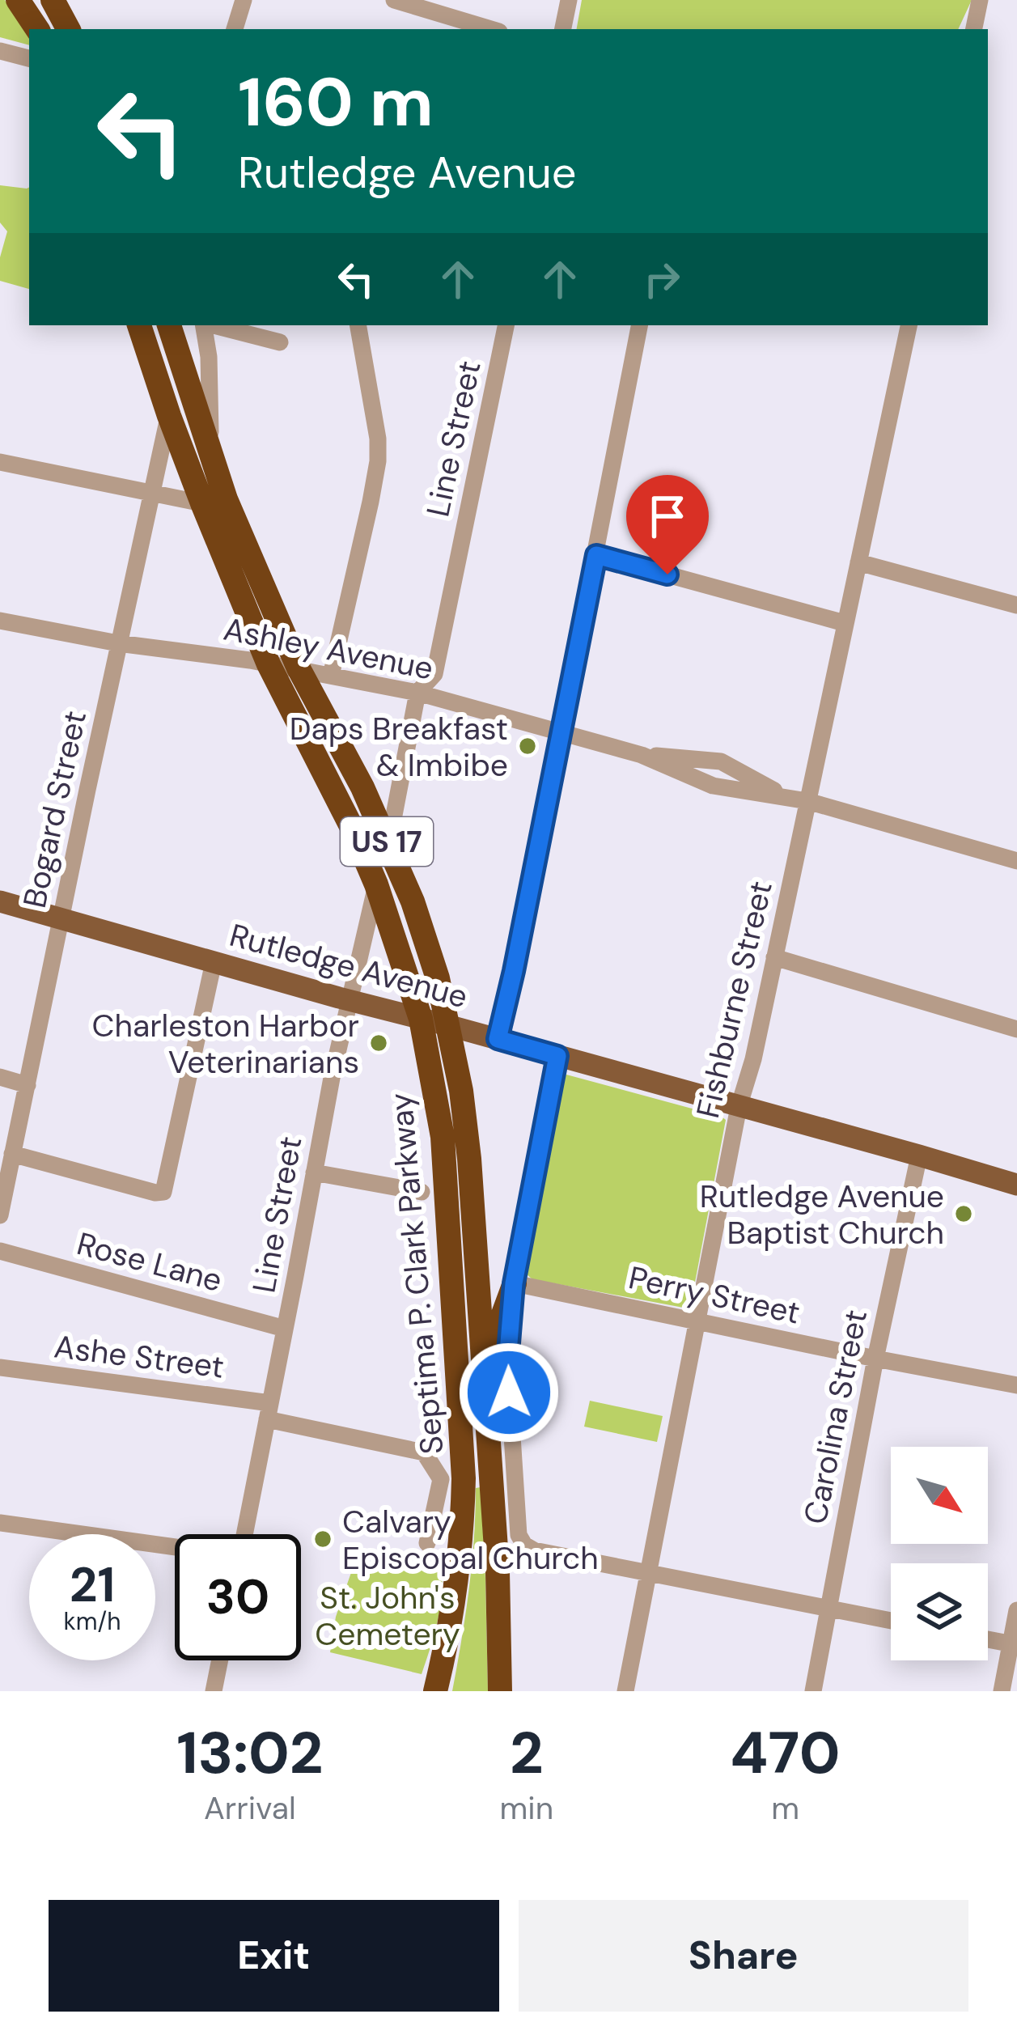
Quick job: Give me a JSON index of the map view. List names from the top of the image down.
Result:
{
  "streets": {
    "highway": ["US 17", "Septima P. Clark Parkway"],
    "main road": ["Rutledge Avenue"],
    "street": [
      "Line Street",
      "Ashley Avenue",
      "Bogard Street",
      "Fishburne Street",
      "Rose Lane",
      "Perry Street",
      "Ashe Street",
      "Carolina Street"
    ]
  },
  "crossings": [
    ["Line Street", "Ashley Avenue"],
    ["Line Street", "Rutledge Avenue"],
    ["Line Street", "Rose Lane"],
    ["Line Street", "Septima P. Clark Parkway"],
    ["Line Street", "Ashe Street"],
    ["Ashley Avenue", "Bogard Street"],
    ["Ashley Avenue", "Fishburne Street"],
    ["Ashley Avenue", "Septima P. Clark Parkway"],
    ["Bogard Street", "Rutledge Avenue"],
    ["Bogard Street", "Septima P. Clark Parkway"],
    ["Rutledge Avenue", "Fishburne Street"],
    ["Rutledge Avenue", "Septima P. Clark Parkway"],
    ["Rutledge Avenue", "Carolina Street"],
    ["Fishburne Street", "Perry Street"],
    ["Perry Street", "Carolina Street"]
  ],
  "parks": ["St. John's Cemetery"],
  "places": [
    "Daps Breakfast & Imbibe",
    "Charleston Harbor Veterinarians",
    "Rutledge Avenue Baptist Church",
    "Calvary Episcopal Church"
  ],
  "north": "bottom right",
  "page": {
    "turn": ["160 m", "Rutledge Avenue"],
    "speed": "21 km/h",
    "limit": "30",
    "eta": [
      "13:02",
      "Arrival",
      "2",
      "min",
      "470",
      "m"
    ],
    "buttons": ["Exit", "Share"]
  }
}
